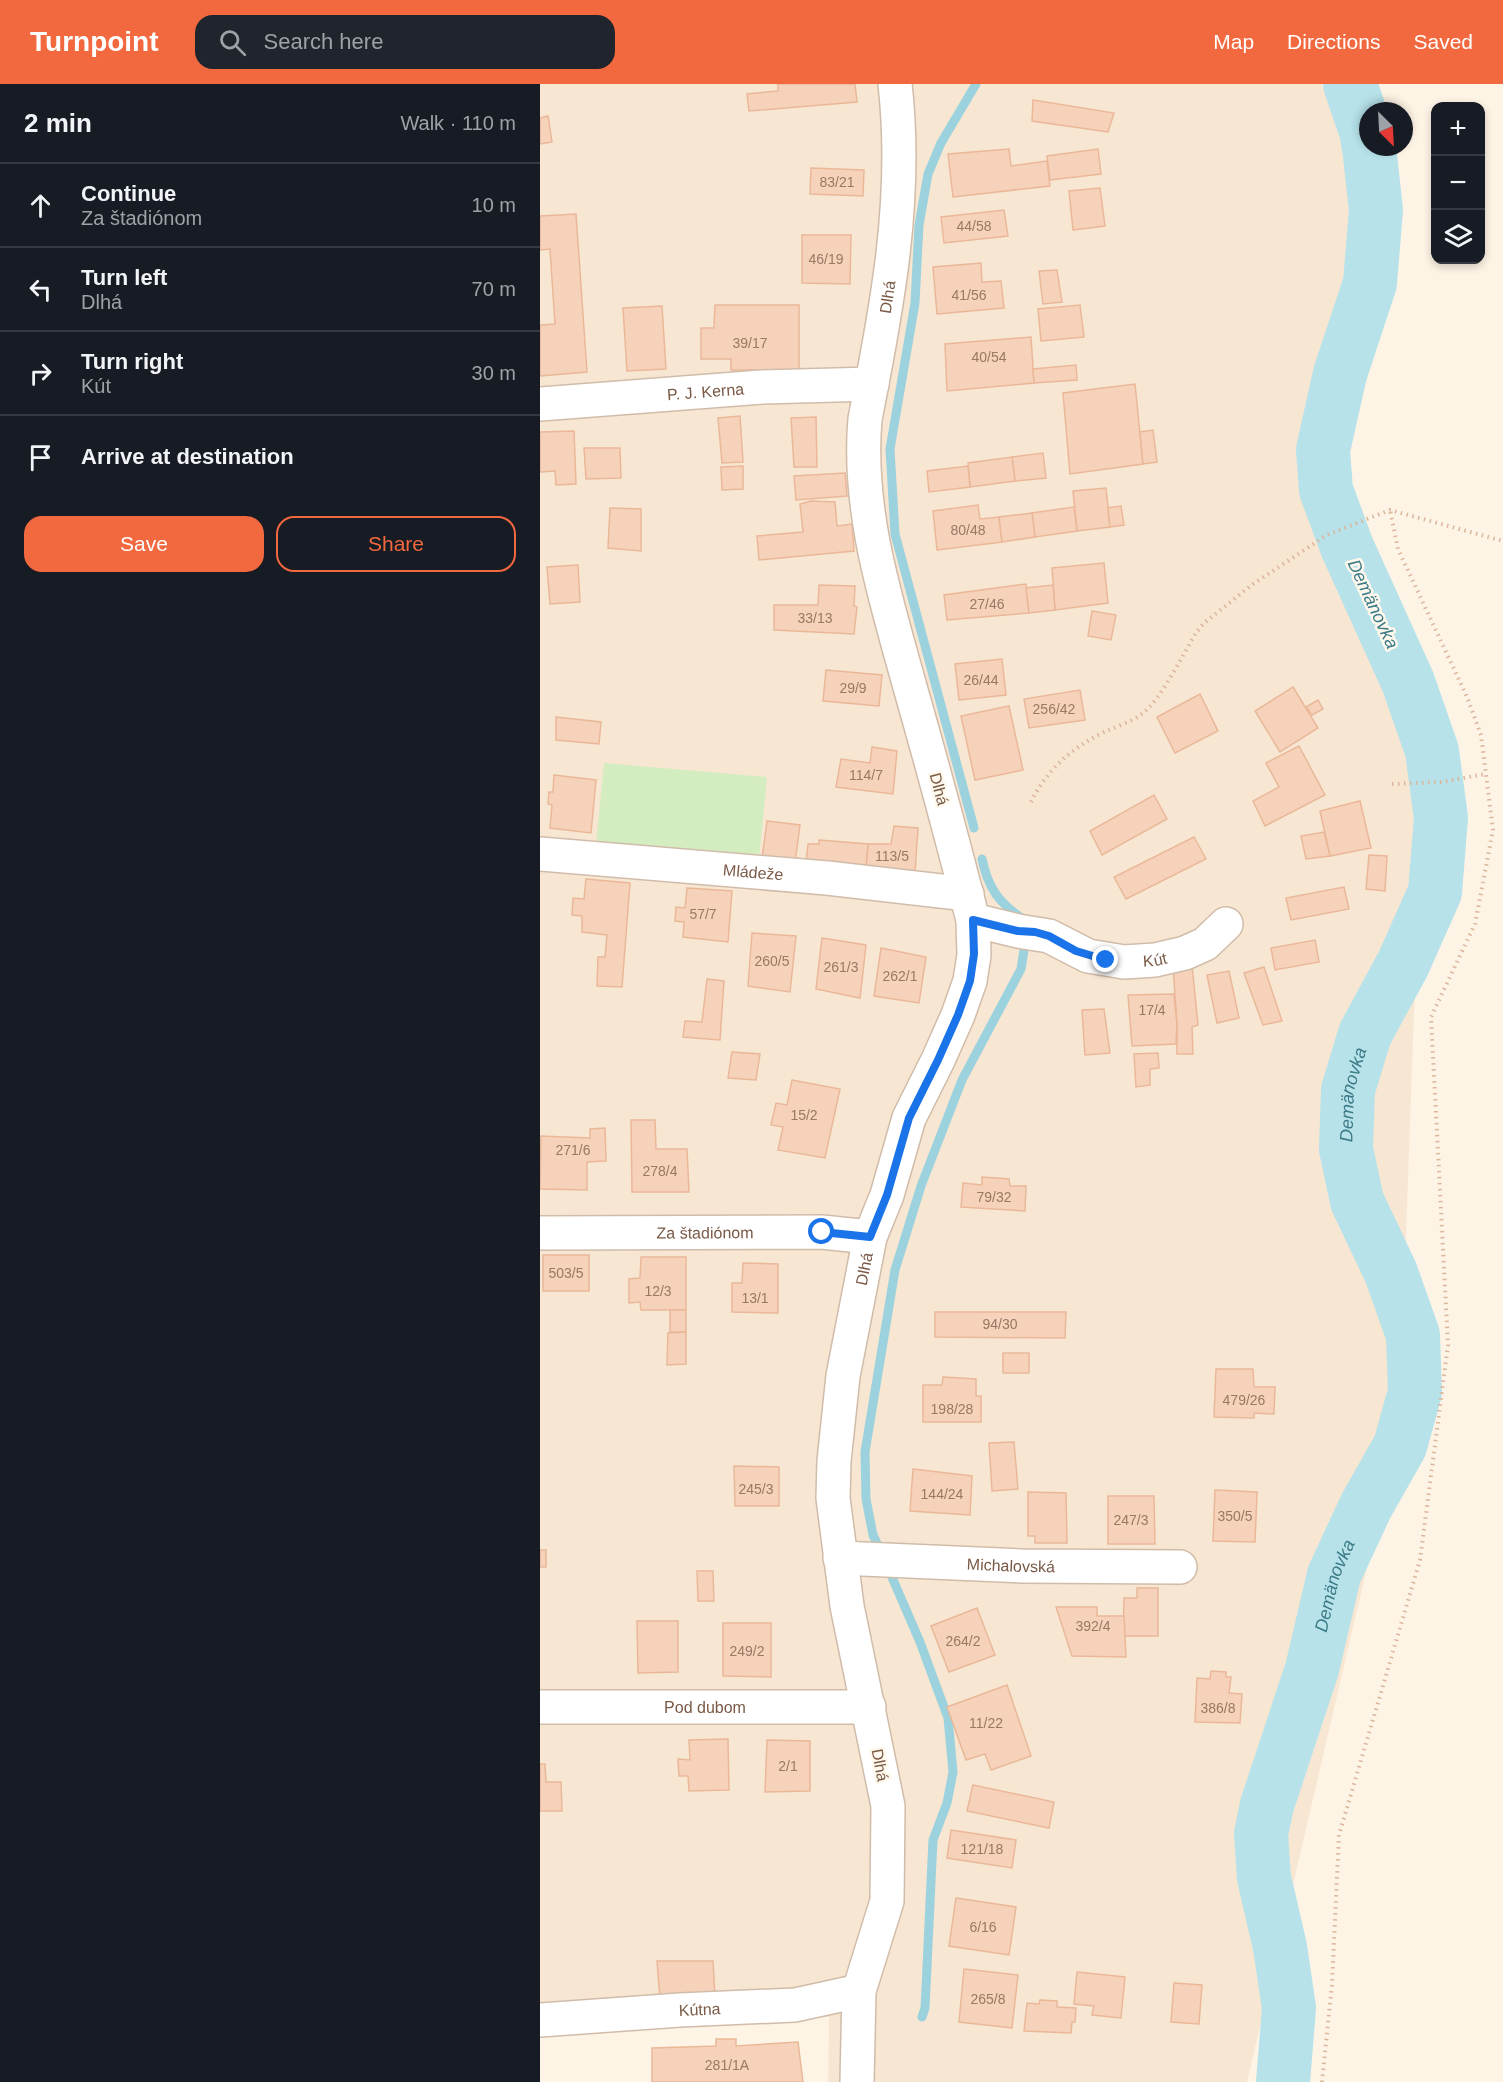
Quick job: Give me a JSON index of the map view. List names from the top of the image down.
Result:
{
  "streets": {
    "street": [
      "Dlhá",
      "P. J. Kerna",
      "Mládeže",
      "Kút",
      "Za štadiónom",
      "Michalovská",
      "Pod dubom",
      "Kútna"
    ]
  },
  "crossings": [
    ["Dlhá", "P. J. Kerna"],
    ["Dlhá", "Mládeže"],
    ["Dlhá", "Kút"],
    ["Dlhá", "Za štadiónom"],
    ["Dlhá", "Michalovská"],
    ["Dlhá", "Pod dubom"],
    ["Dlhá", "Kútna"],
    ["Mládeže", "Kút"]
  ],
  "water": ["Demänovka"],
  "house_numbers": [
    "83/21",
    "44/58",
    "46/19",
    "41/56",
    "39/17",
    "40/54",
    "80/48",
    "27/46",
    "33/13",
    "26/44",
    "29/9",
    "256/42",
    "114/7",
    "113/5",
    "57/7",
    "260/5",
    "261/3",
    "262/1",
    "17/4",
    "15/2",
    "271/6",
    "278/4",
    "79/32",
    "503/5",
    "12/3",
    "13/1",
    "94/30",
    "479/26",
    "198/28",
    "245/3",
    "144/24",
    "350/5",
    "247/3",
    "392/4",
    "264/2",
    "249/2",
    "386/8",
    "11/22",
    "2/1",
    "121/18",
    "6/16",
    "265/8",
    "281/1A"
  ],
  "north": "bottom right",
  "page": {
    "header": "Turnpoint",
    "search": "Search here",
    "nav": ["Map", "Directions", "Saved"],
    "heading": ["2 min", "Walk · 110 m"],
    "map_buttons": ["+", "−"],
    "list": [
      ["Continue", "Za štadiónom", "10 m"],
      ["Turn left", "Dlhá", "70 m"],
      ["Turn right", "Kút", "30 m"],
      "Arrive at destination"
    ],
    "buttons": ["Save", "Share"]
  }
}
